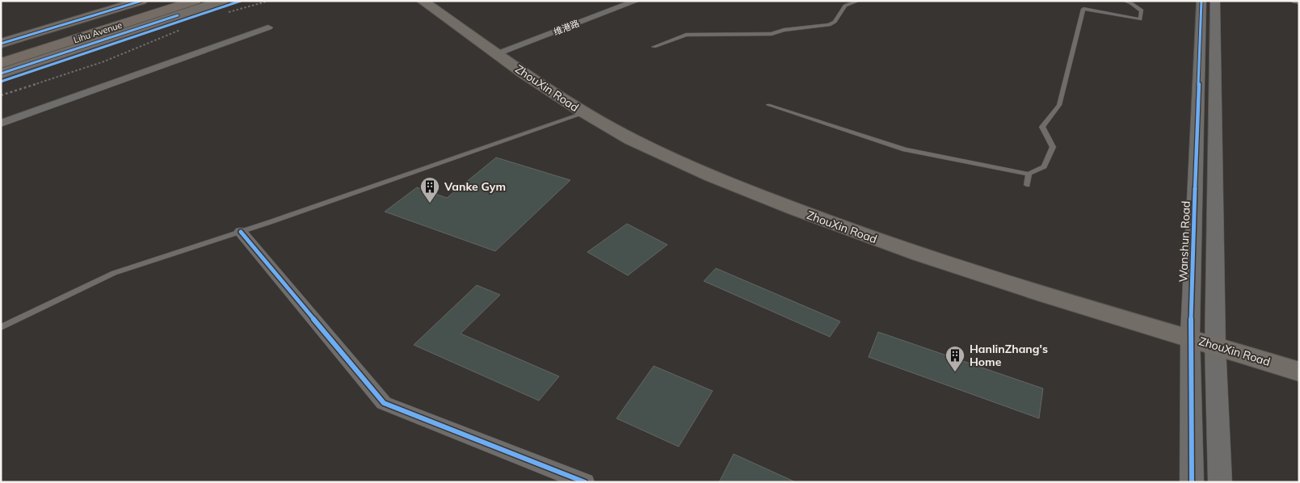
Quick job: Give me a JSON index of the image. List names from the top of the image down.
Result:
{
  "streets": {
    "highway": ["Lihu Avenue"],
    "main road": ["ZhouXin Road"],
    "street": ["维港路", "Wanshun Road"]
  },
  "crossings": [
    ["维港路", "ZhouXin Road"],
    ["ZhouXin Road", "Wanshun Road"]
  ],
  "places": {
    "building": ["Vanke Gym", "HanlinZhang's Home"]
  }
}
